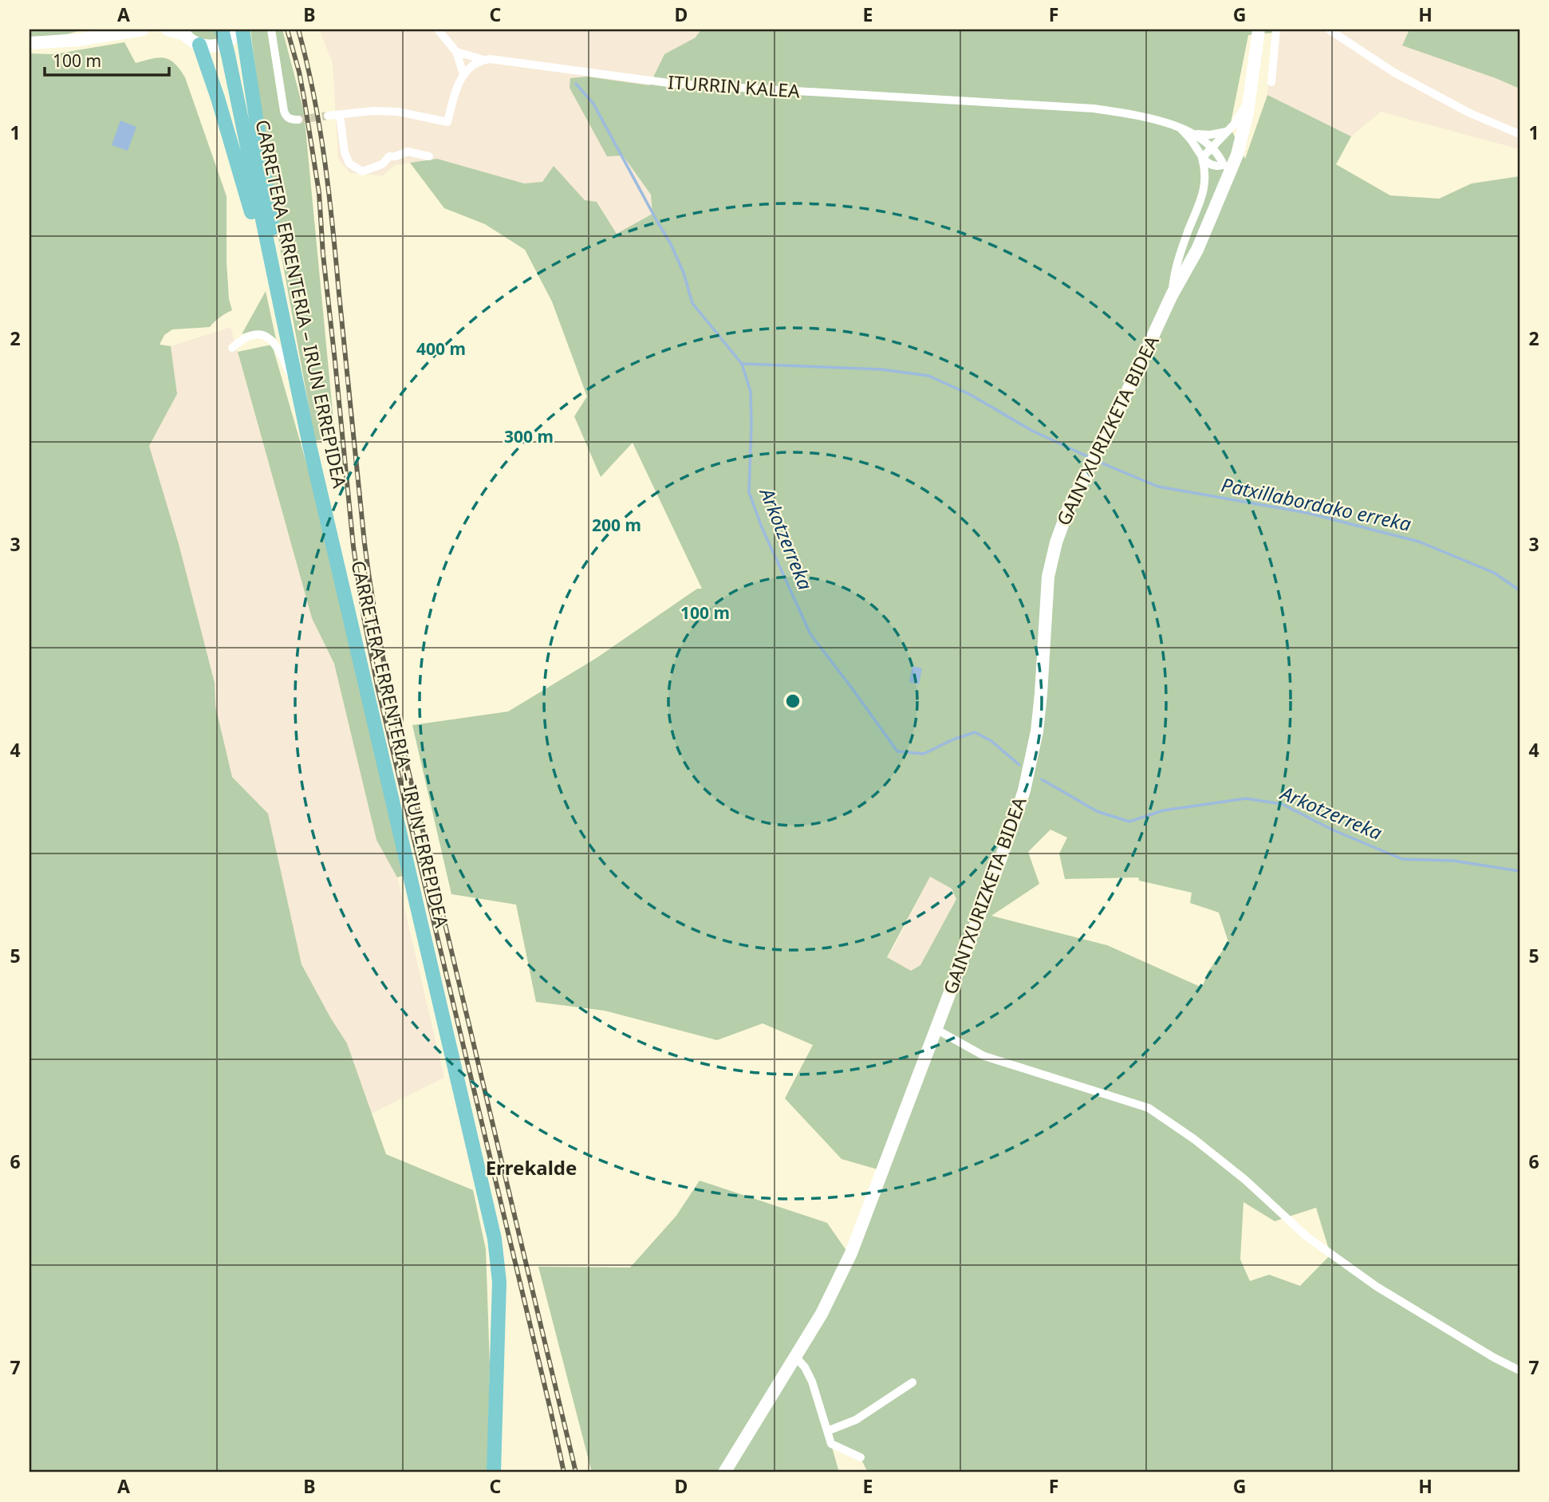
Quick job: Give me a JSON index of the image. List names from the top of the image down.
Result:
{
  "streets": {
    "main road": ["CARRETERA ERRENTERIA – IRUN ERREPIDEA", "GAINTXURIZKETA BIDEA"],
    "street": ["ITURRIN KALEA"]
  },
  "crossings": [
    ["ITURRIN KALEA", "GAINTXURIZKETA BIDEA"]
  ],
  "districts": ["Errekalde"],
  "water": ["Patxillabordako erreka", "Arkotzerreka"],
  "scale_bar": "100 m",
  "grid": {
    "columns": [
      "A",
      "B",
      "C",
      "D",
      "E",
      "F",
      "G",
      "H"
    ],
    "rows": [
      "1",
      "2",
      "3",
      "4",
      "5",
      "6",
      "7"
    ]
  },
  "rings": [
    "400 m",
    "300 m",
    "200 m",
    "100 m"
  ]
}
